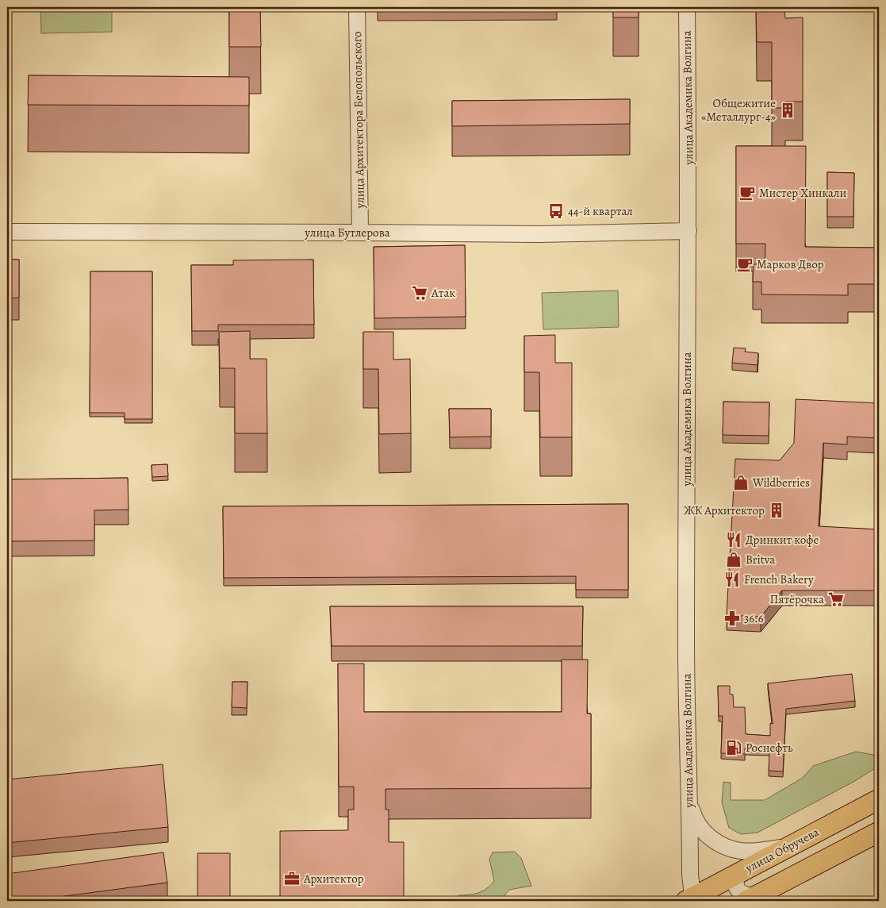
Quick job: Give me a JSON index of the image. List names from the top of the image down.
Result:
{
  "streets": {
    "main road": ["улица Обручева"],
    "street": ["улица Академика Волгина", "улица Архитектора Белопольского", "улица Бутлерова"]
  },
  "crossings": [
    ["улица Академика Волгина", "улица Бутлерова"],
    ["улица Академика Волгина", "улица Обручева"],
    ["улица Архитектора Белопольского", "улица Бутлерова"]
  ],
  "places": {
    "building": ["Общежитие «Металлург-4»", "ЖК Архитектор"],
    "cafe": ["Мистер Хинкали", "Марков Двор"],
    "bus stop": ["44-й квартал"],
    "supermarket": ["Атак", "Пятёрочка"],
    "shop": ["Wildberries", "Britva"],
    "restaurant": ["Дринкит кофе", "French Bakery"],
    "pharmacy": ["36.6"],
    "fuel station": ["Роснефть"],
    "office": ["Архитектор"]
  }
}
